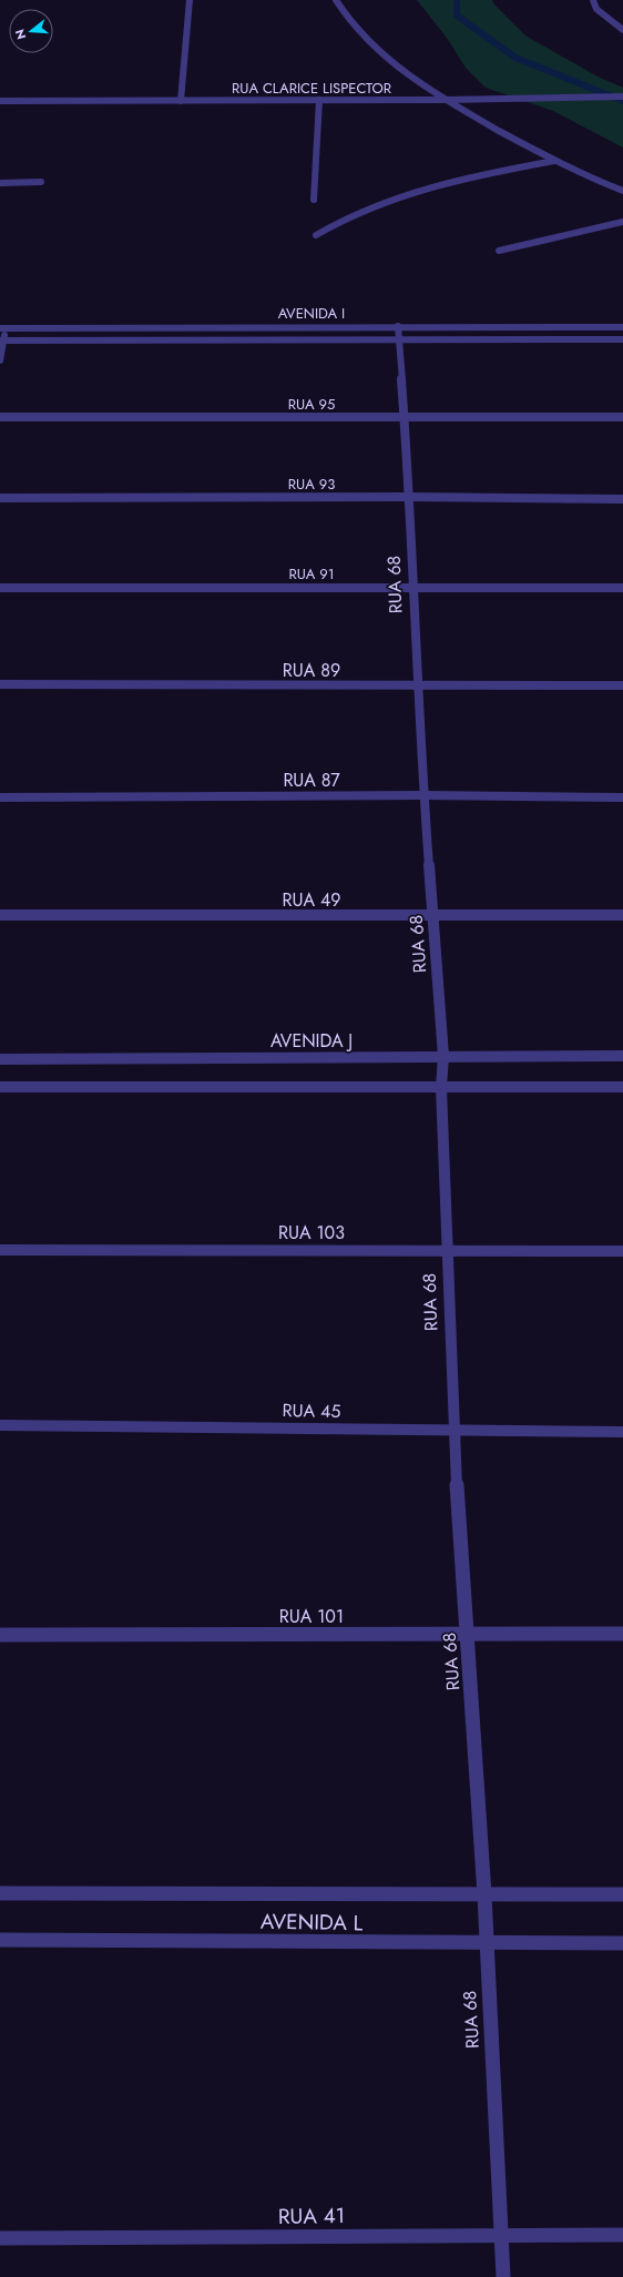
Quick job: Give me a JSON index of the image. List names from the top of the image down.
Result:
{
  "streets": {
    "street": [
      "RUA CLARICE LISPECTOR",
      "AVENIDA I",
      "RUA 95",
      "RUA 93",
      "RUA 91",
      "RUA 68",
      "RUA 89",
      "RUA 87",
      "RUA 49",
      "AVENIDA J",
      "RUA 103",
      "RUA 45",
      "RUA 101",
      "AVENIDA L",
      "RUA 41"
    ]
  },
  "crossings": [
    ["AVENIDA I", "RUA 68"],
    ["RUA 95", "RUA 68"],
    ["RUA 93", "RUA 68"],
    ["RUA 91", "RUA 68"],
    ["RUA 68", "RUA 89"],
    ["RUA 68", "RUA 87"],
    ["RUA 68", "RUA 49"],
    ["RUA 68", "AVENIDA J"],
    ["RUA 68", "RUA 103"],
    ["RUA 68", "RUA 45"],
    ["RUA 68", "RUA 101"],
    ["RUA 68", "AVENIDA L"],
    ["RUA 68", "RUA 41"]
  ],
  "north": "left"
}
